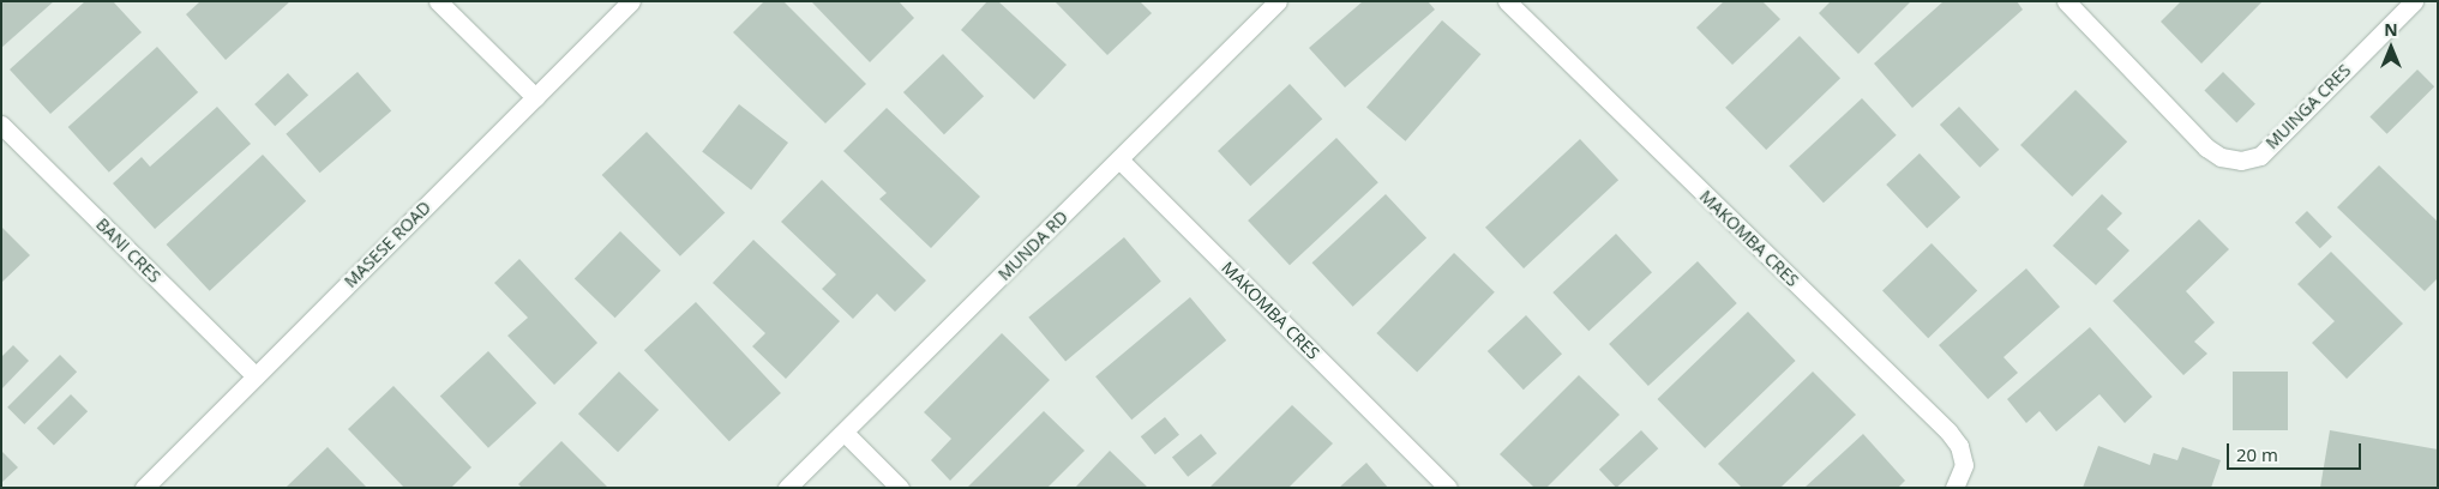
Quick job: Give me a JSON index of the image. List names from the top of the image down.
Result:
{
  "streets": {
    "street": [
      "MUINGA CRES",
      "MAKOMBA CRES",
      "MASESE ROAD",
      "MUNDA RD",
      "BANI CRES"
    ]
  },
  "crossings": [
    ["MAKOMBA CRES", "MUNDA RD"],
    ["MASESE ROAD", "BANI CRES"]
  ],
  "scale_bar": "20 m",
  "north": "top"
}
